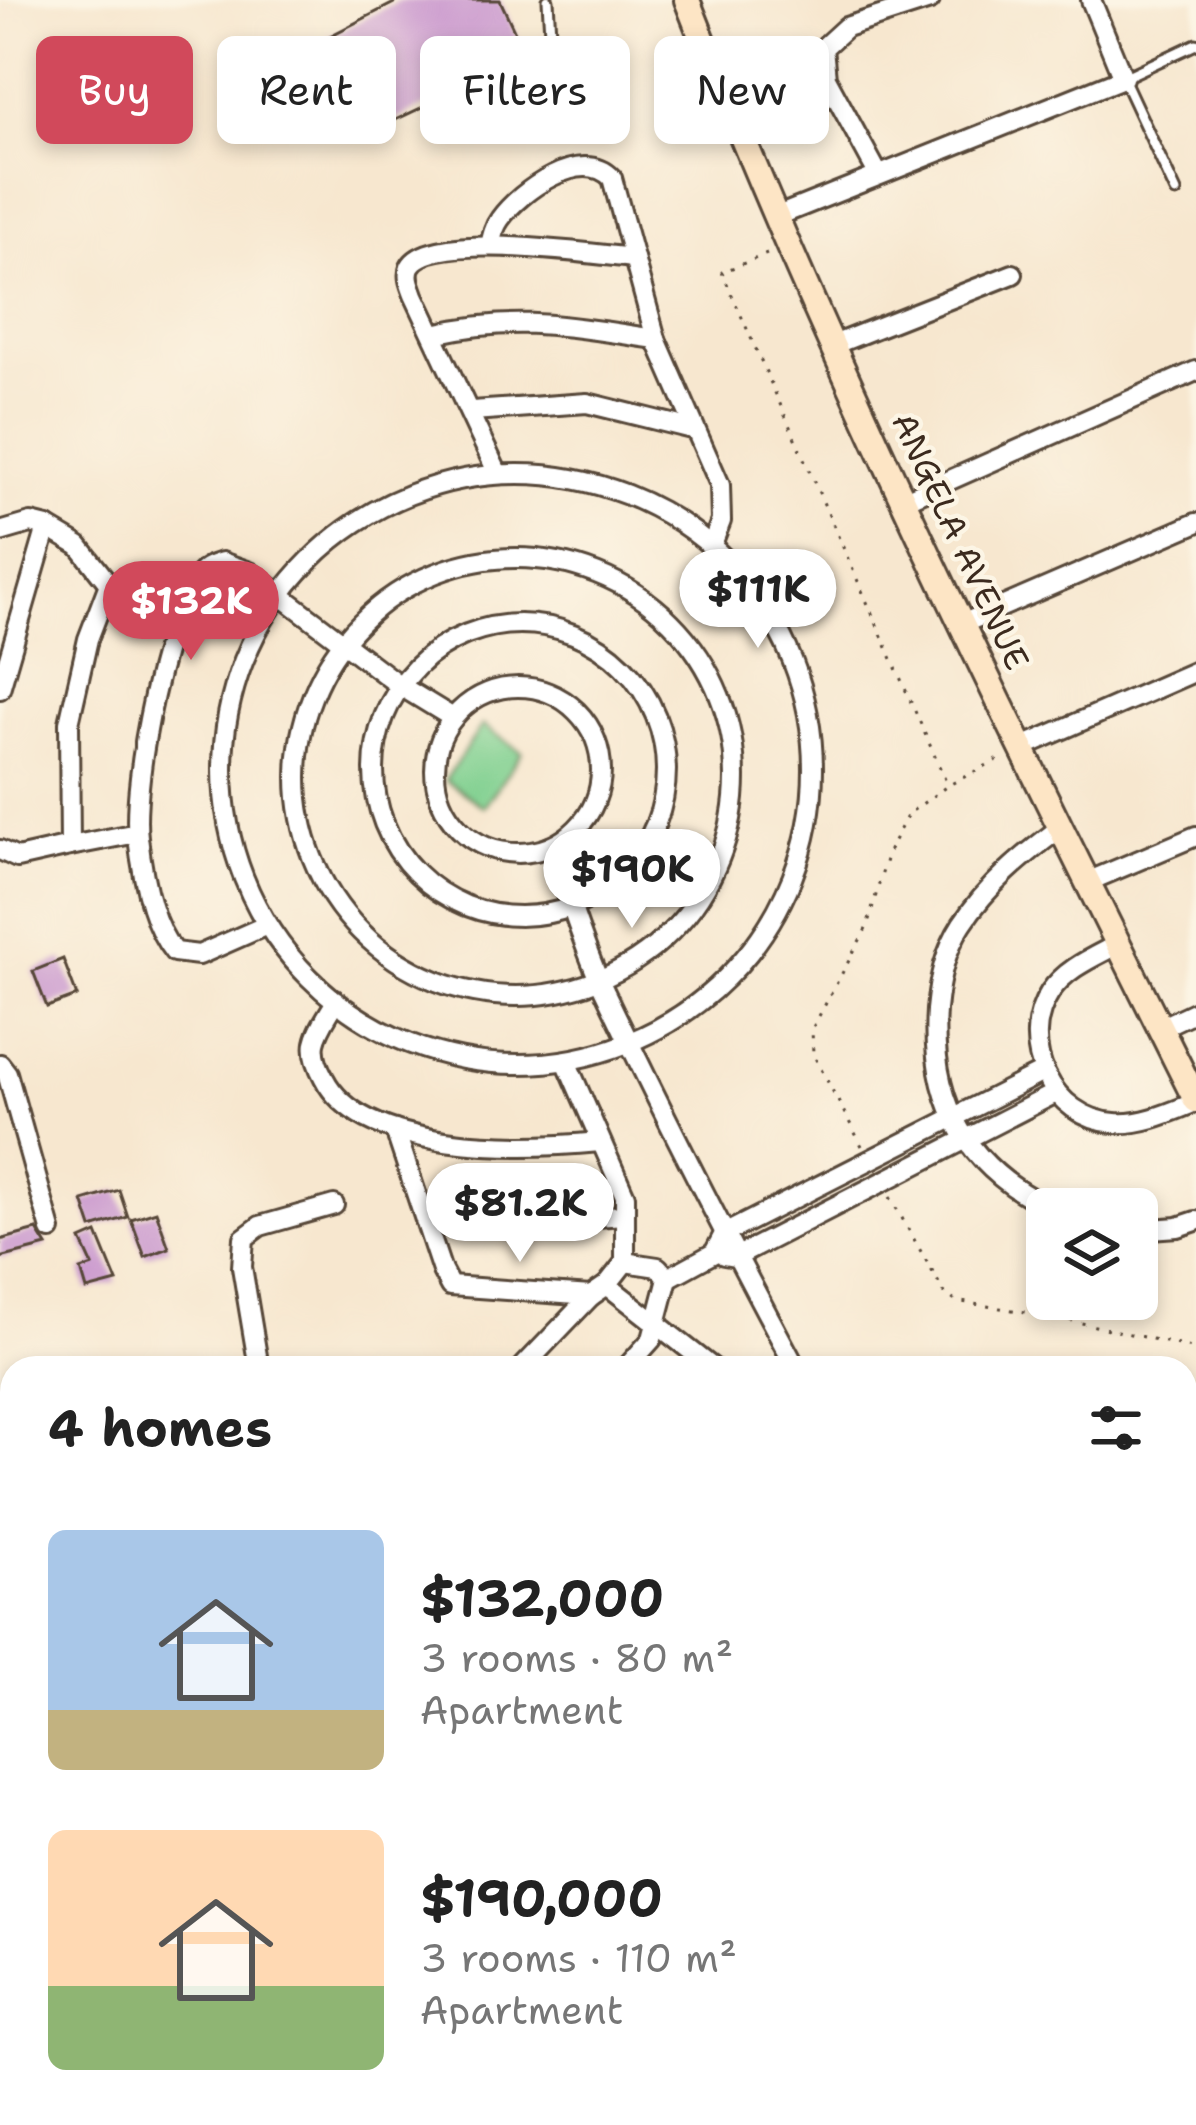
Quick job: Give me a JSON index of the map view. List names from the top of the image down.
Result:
{
  "streets": {
    "main road": ["ANGELA AVENUE"]
  },
  "page": {
    "chip": [
      "Buy",
      "Rent",
      "Filters",
      "New"
    ],
    "price": [
      "$111K",
      "$132K",
      "$190K",
      "$81.2K"
    ],
    "heading": "4 homes",
    "list": [
      {
        "name": "$132,000",
        "note": "3 rooms · 80 m² · Apartment"
      },
      {
        "name": "$190,000",
        "note": "3 rooms · 110 m² · Apartment"
      }
    ]
  }
}
